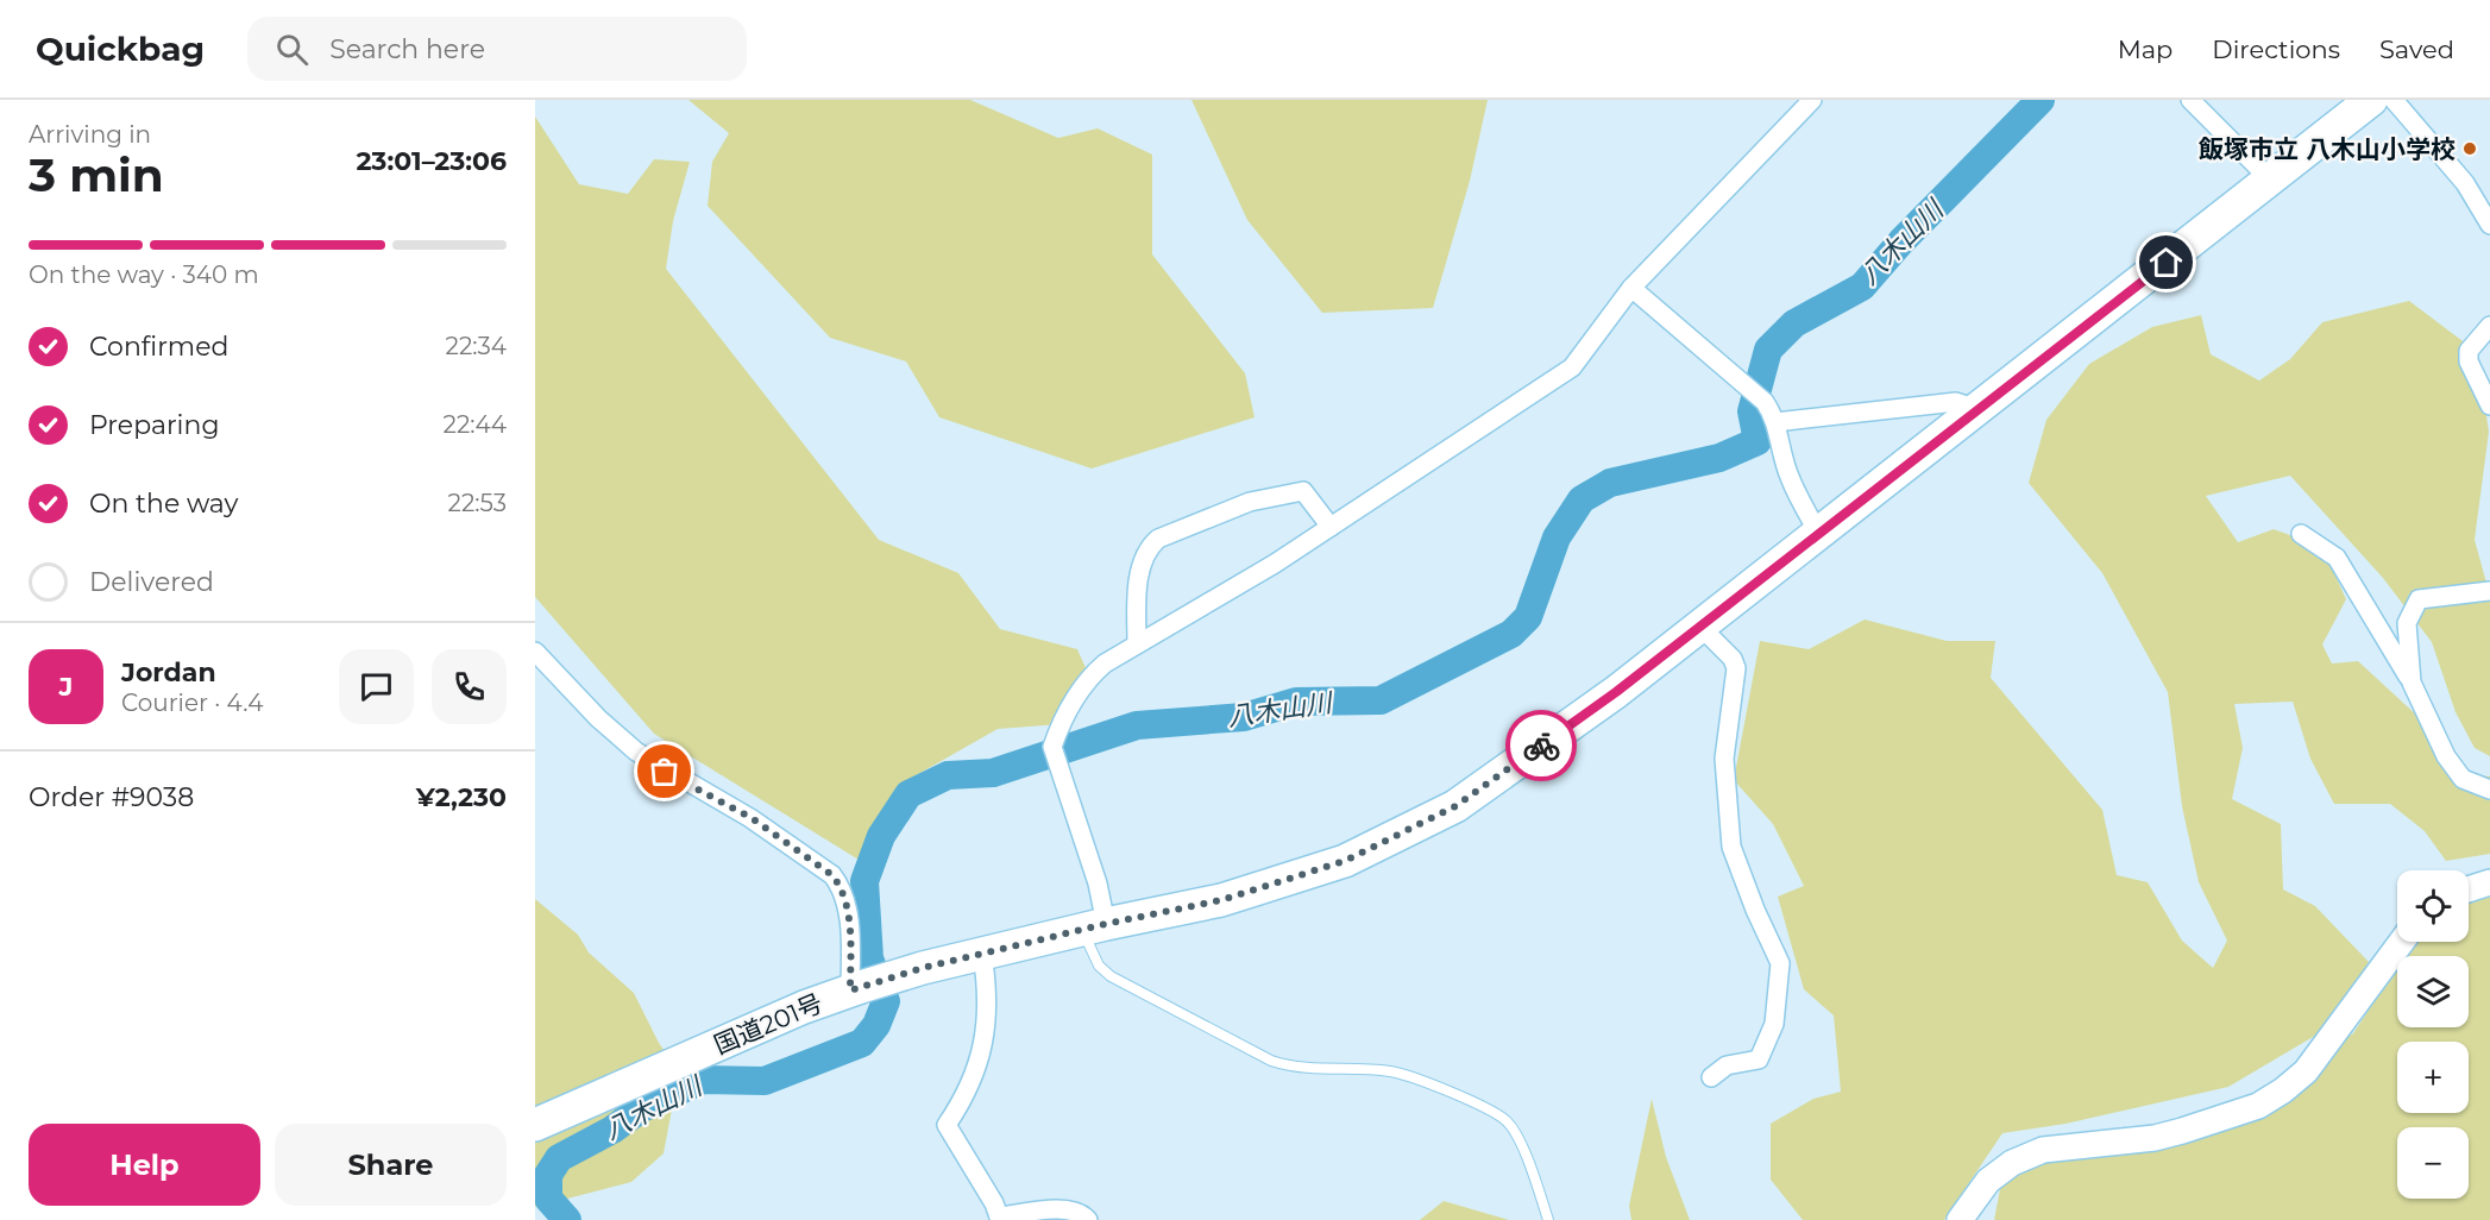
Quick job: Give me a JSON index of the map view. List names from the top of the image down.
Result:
{
  "streets": {
    "highway": ["国道201号"]
  },
  "water": ["八木山川"],
  "places": ["飯塚市立 八木山小学校"],
  "page": {
    "header": "Quickbag",
    "search": "Search here",
    "nav": ["Map", "Directions", "Saved"],
    "heading": ["3 min", "Arriving in", "23:01–23:06"],
    "panel": [
      "Jordan",
      "Courier · 4.4",
      "Order #9038",
      "¥2,230"
    ],
    "bar": "On the way · 340 m",
    "list": [
      ["Confirmed", "22:34"],
      ["Preparing", "22:44"],
      ["On the way", "22:53"],
      "Delivered"
    ],
    "round": "J",
    "map_buttons": ["+", "−"],
    "buttons": ["Help", "Share"]
  }
}
